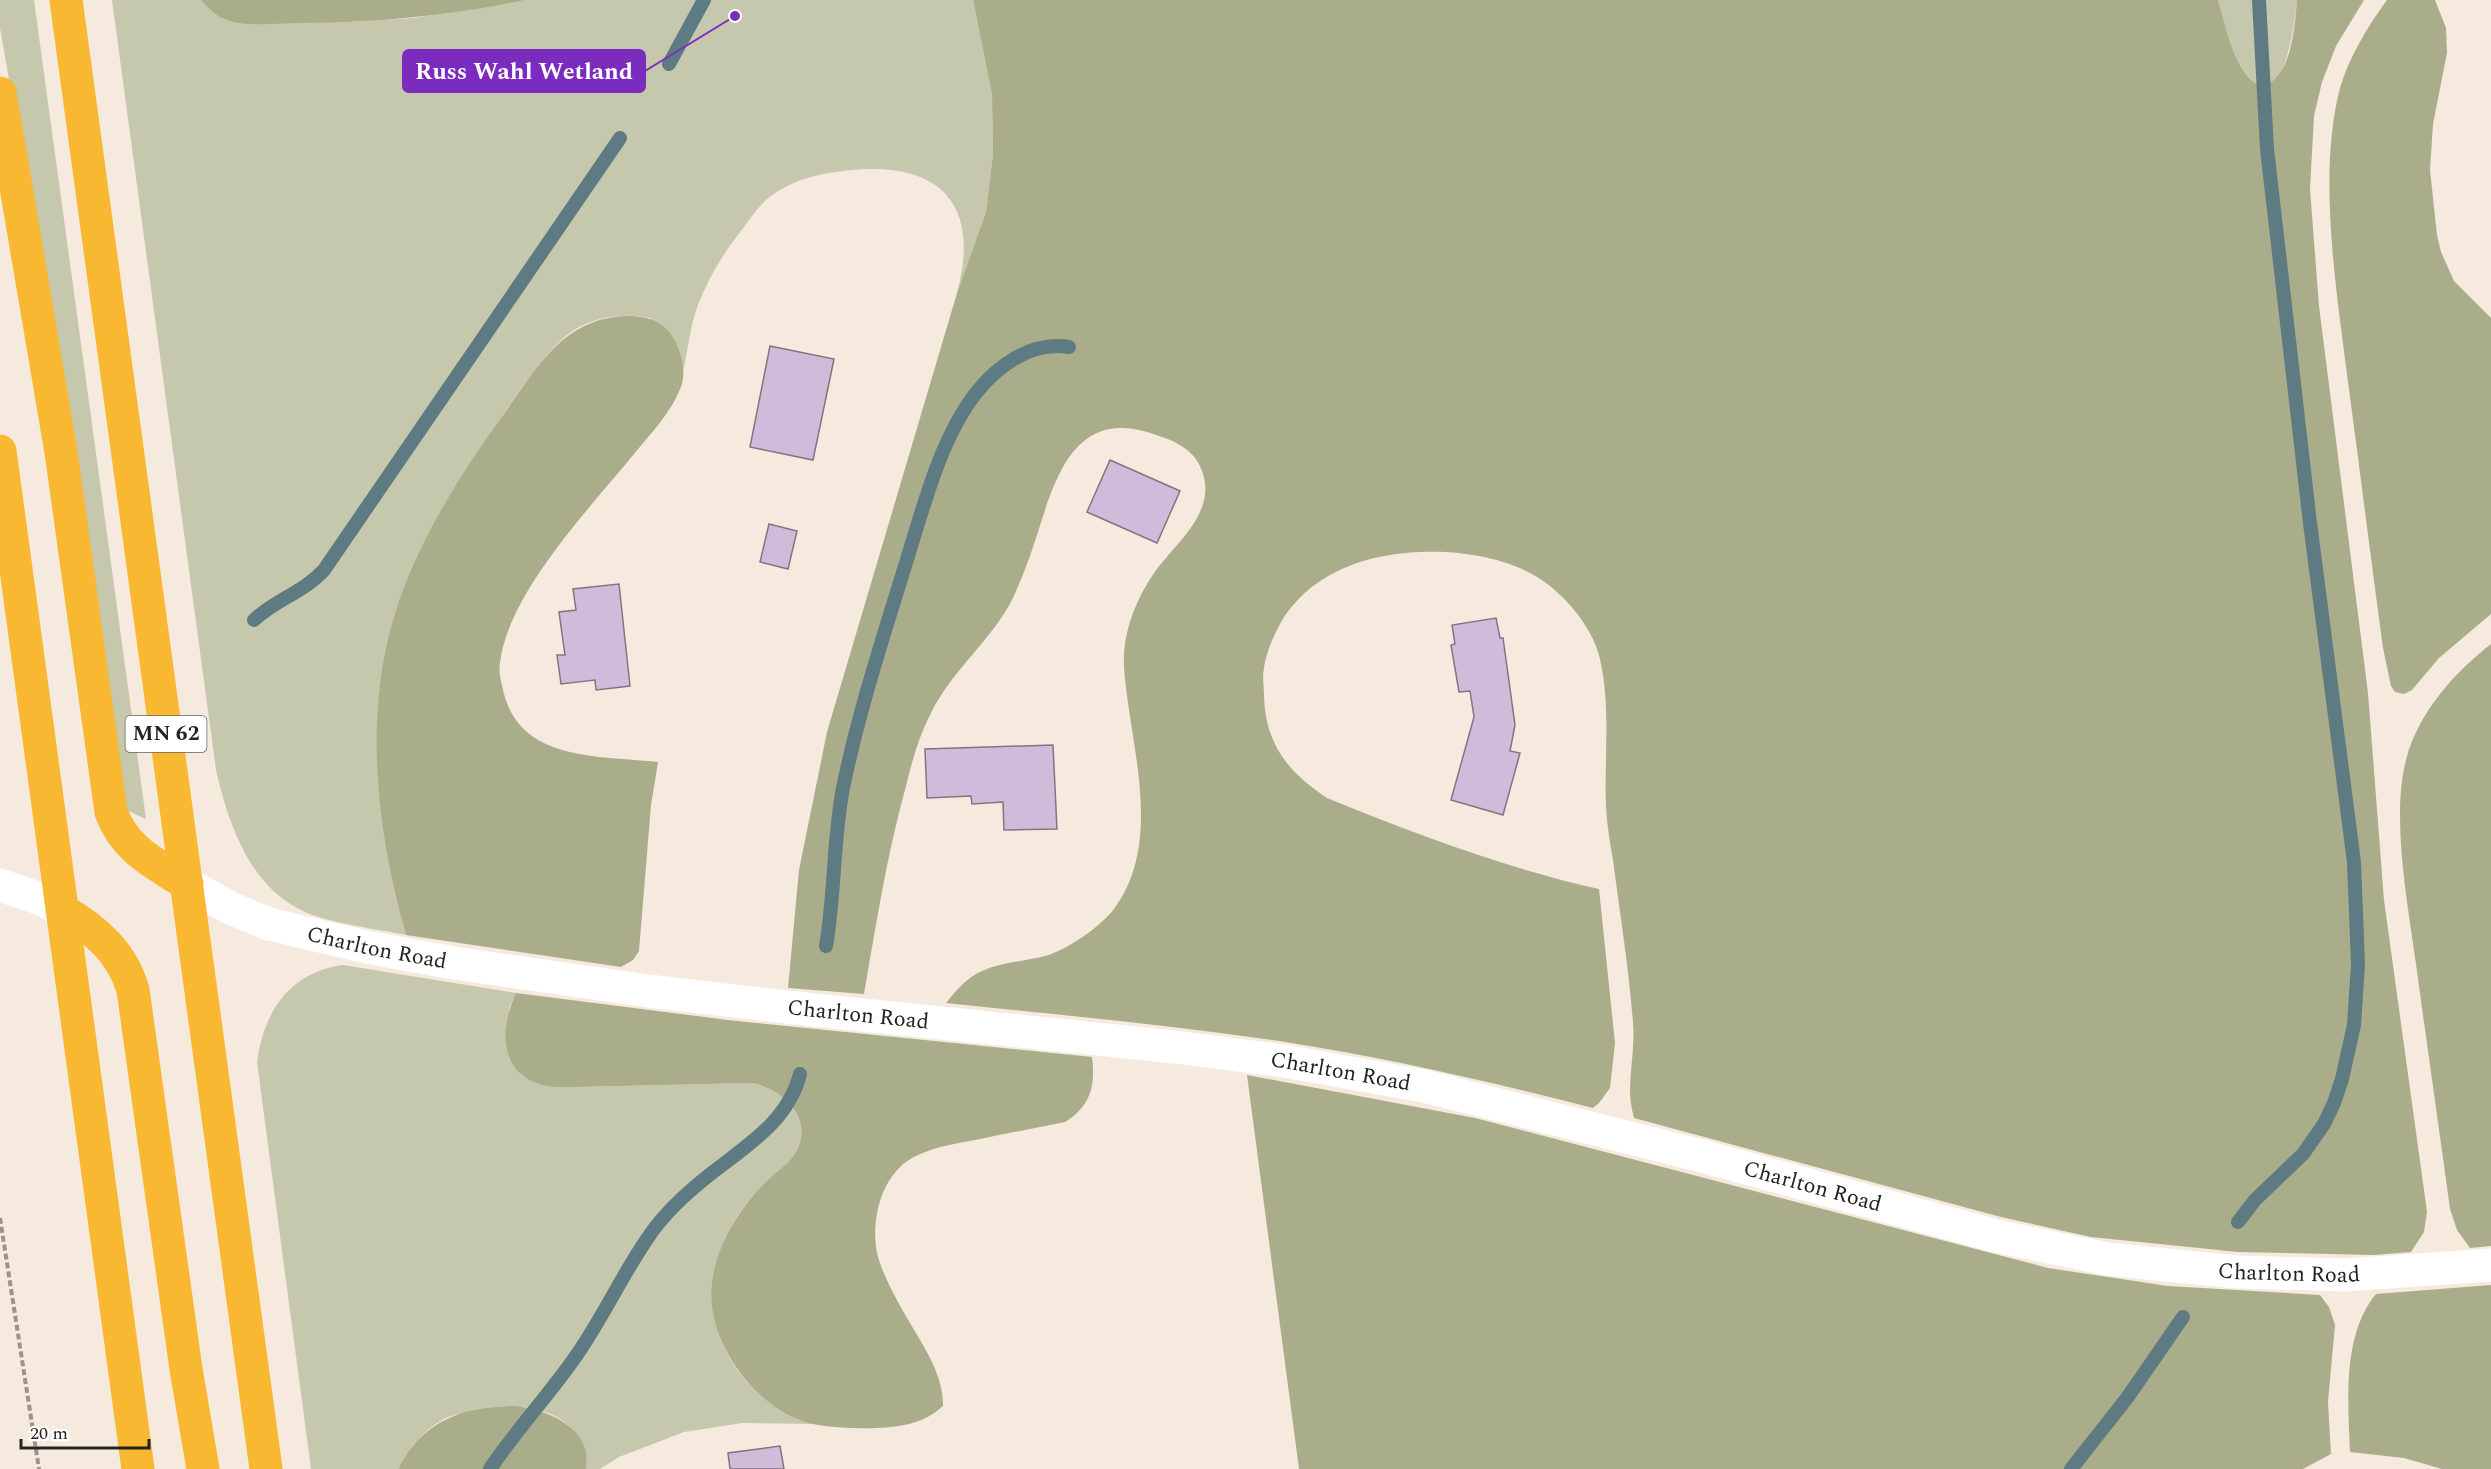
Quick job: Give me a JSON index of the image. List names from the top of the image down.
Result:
{
  "streets": {
    "highway": ["MN 62"],
    "street": ["Charlton Road"]
  },
  "crossings": [
    ["MN 62", "Charlton Road"]
  ],
  "places": ["Russ Wahl Wetland"],
  "scale_bar": "20 m"
}
